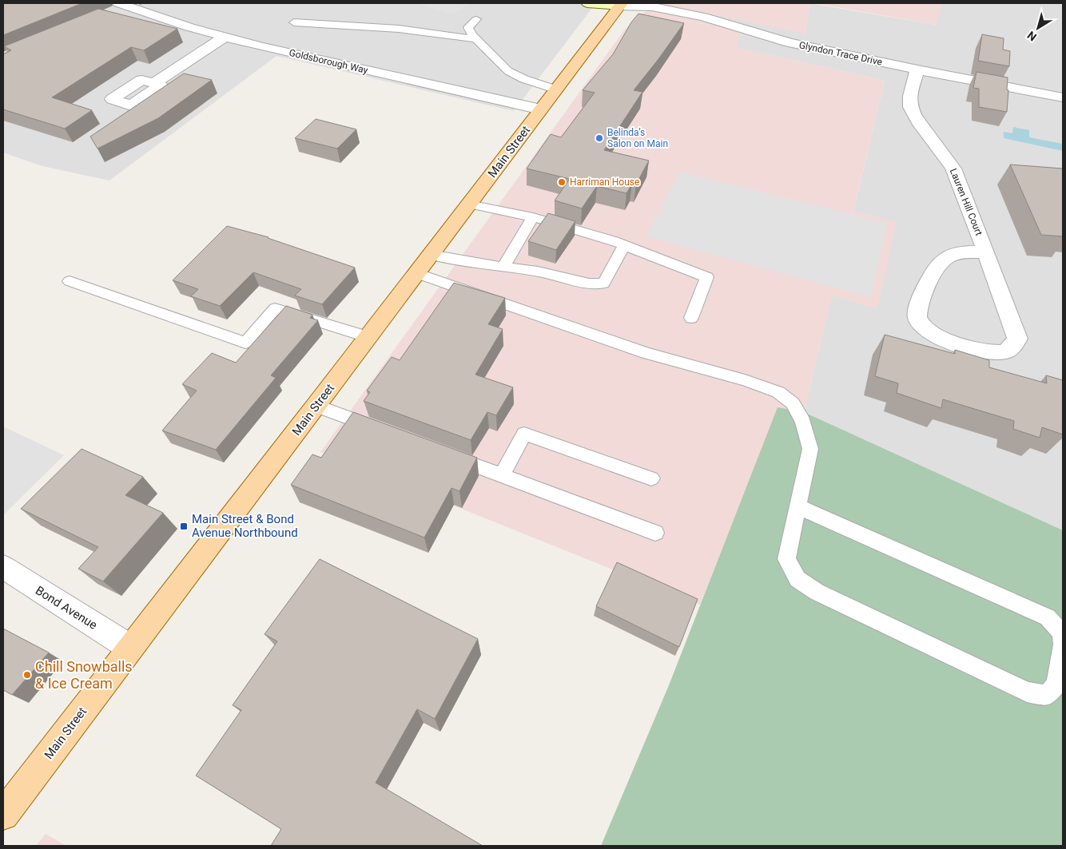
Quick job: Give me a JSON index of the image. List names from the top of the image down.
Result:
{
  "streets": {
    "main road": ["Main Street"],
    "street": [
      "Glyndon Trace Drive",
      "Goldsborough Way",
      "Lauren Hill Court",
      "Bond Avenue"
    ]
  },
  "crossings": [
    ["Glyndon Trace Drive", "Main Street"],
    ["Glyndon Trace Drive", "Lauren Hill Court"],
    ["Goldsborough Way", "Main Street"],
    ["Main Street", "Bond Avenue"]
  ],
  "places": {
    "other": ["Belinda’s Salon on Main", "Harriman House", "Chill Snowballs & Ice Cream"],
    "transit": ["Main Street & Bond Avenue Northbound"]
  },
  "north": "bottom left"
}
